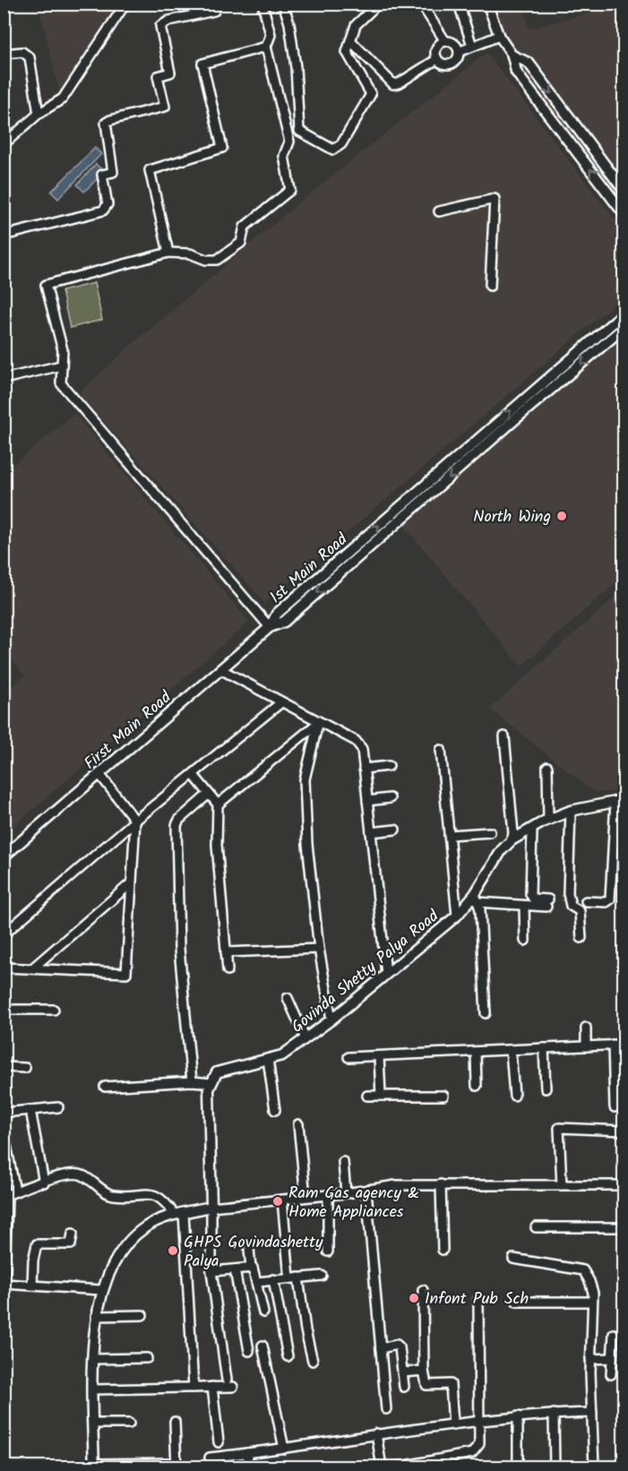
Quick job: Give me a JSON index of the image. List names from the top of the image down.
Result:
{
  "streets": {
    "street": ["1st Main Road", "First Main Road", "Govinda Shetty Palya Road"]
  },
  "crossings": [
    ["1st Main Road", "First Main Road"]
  ],
  "places": [
    "North Wing",
    "Ram Gas agency & Home Appliances",
    "GHPS Govindashetty Palya",
    "Infont Pub Sch"
  ]
}
